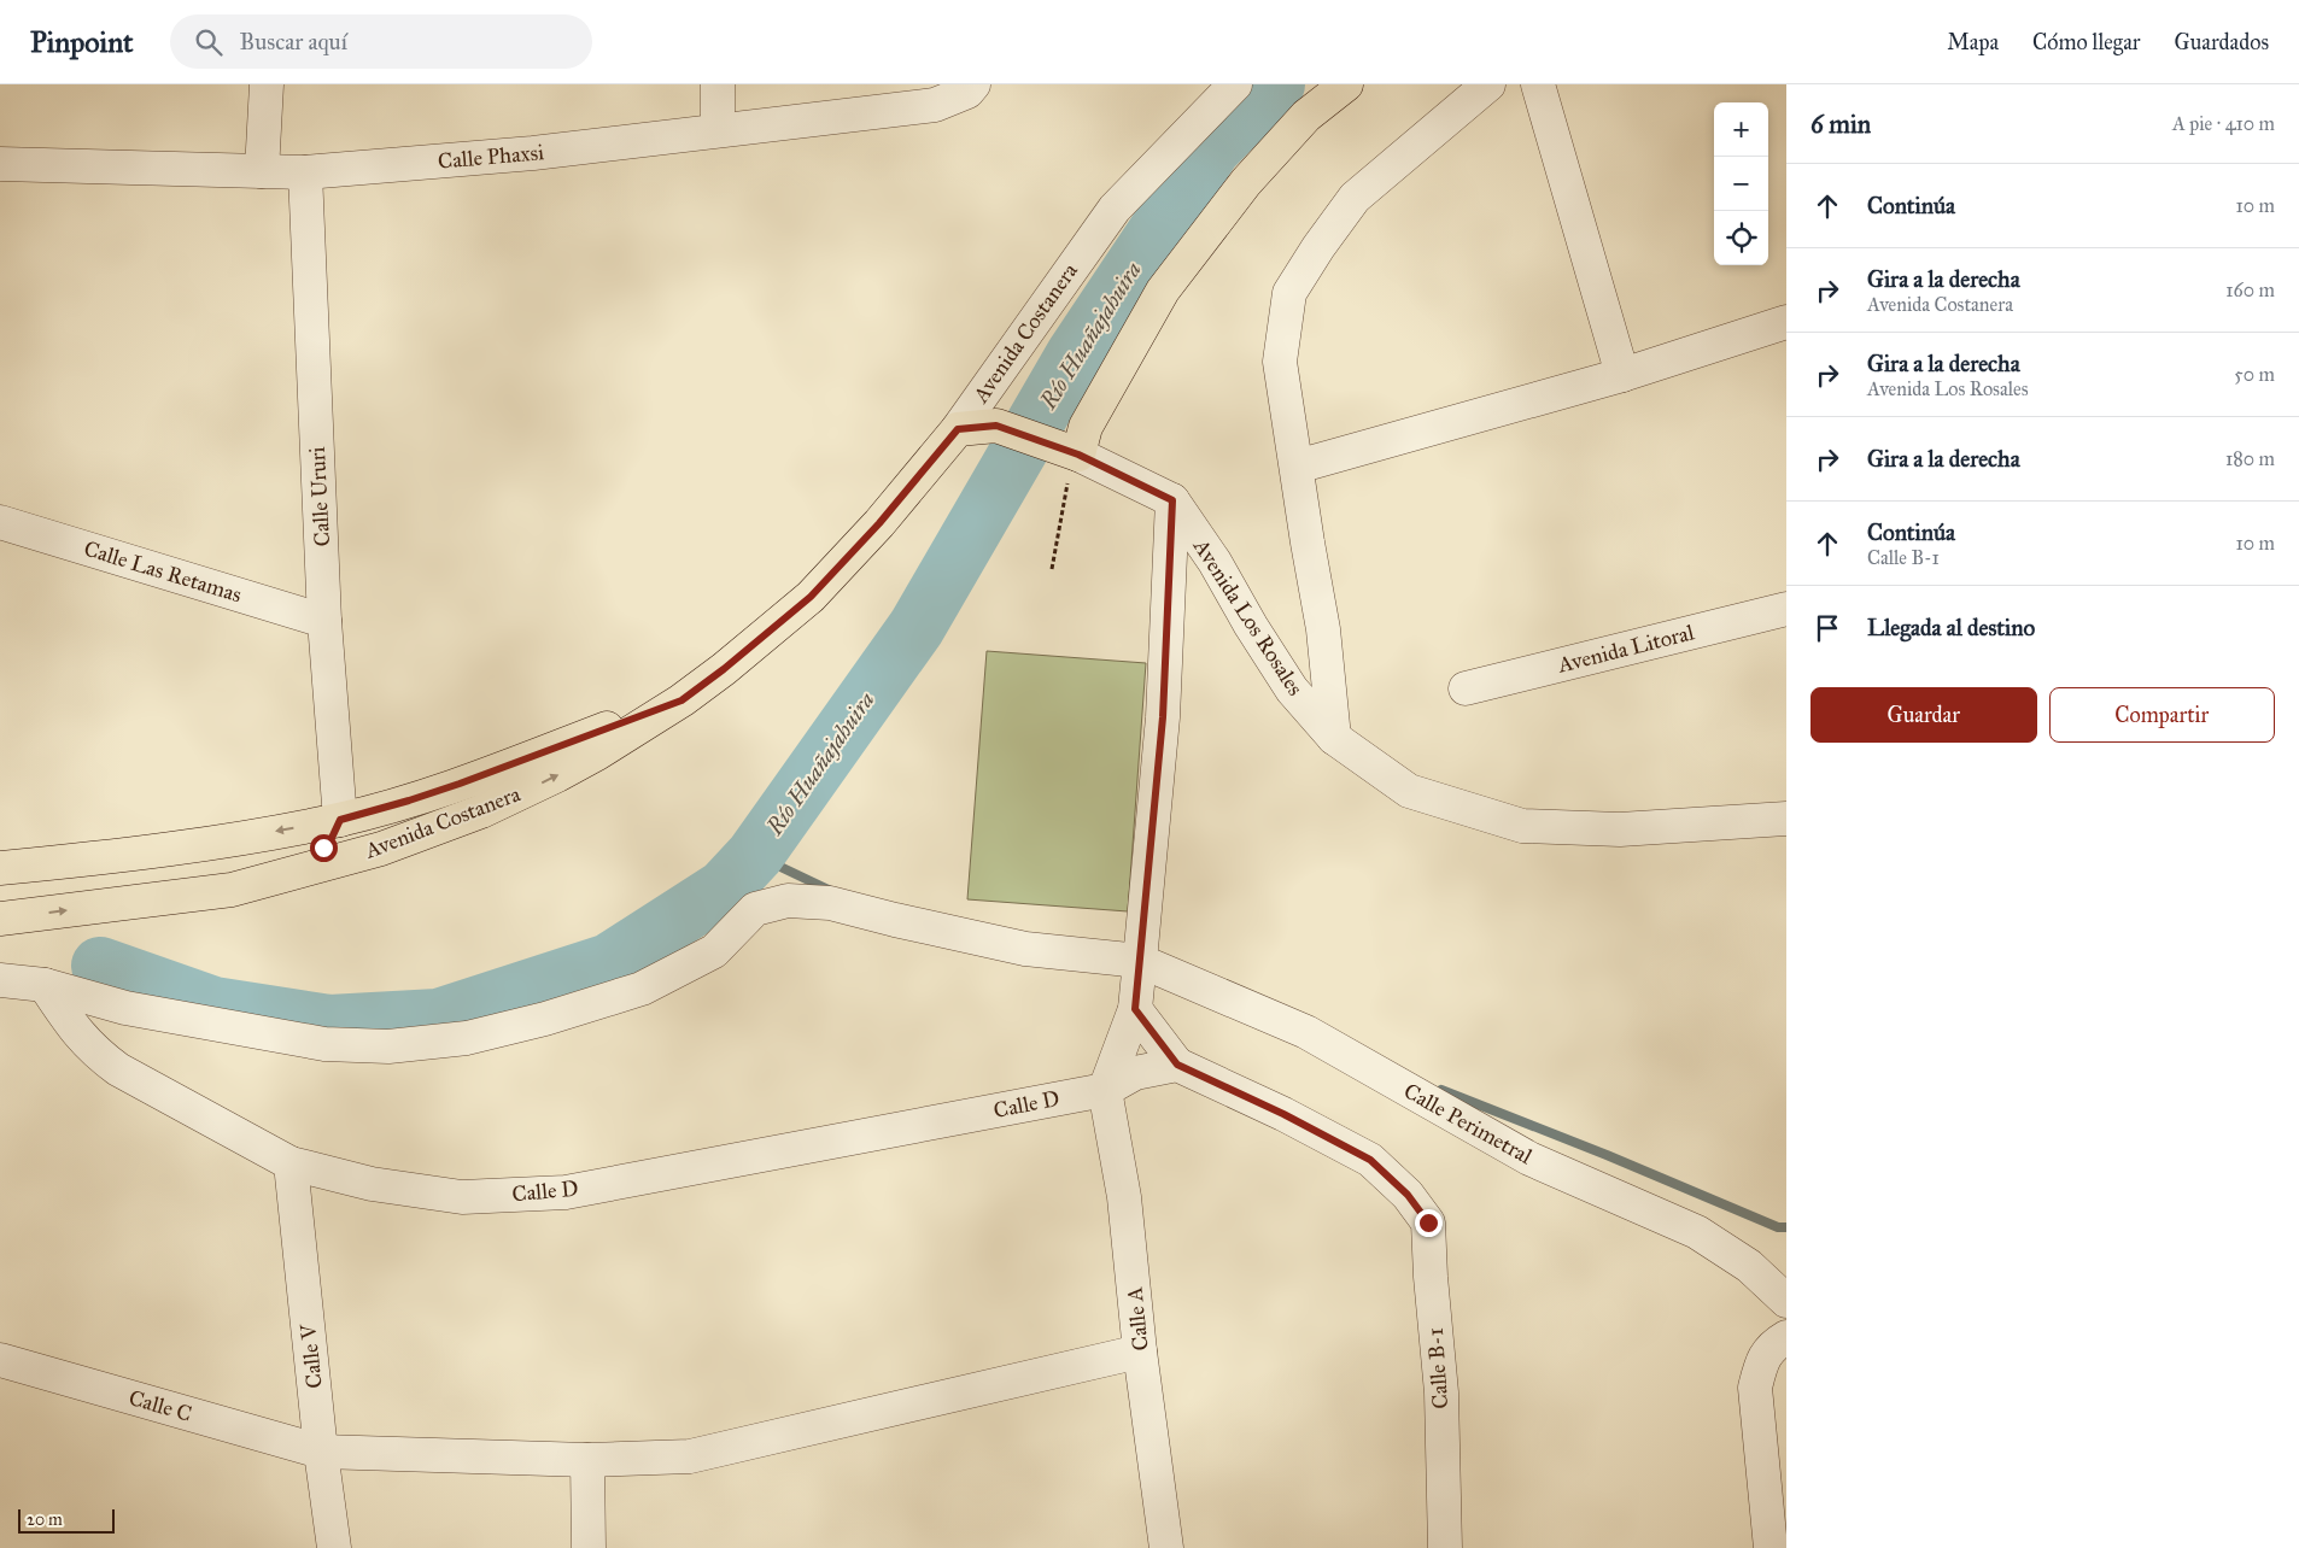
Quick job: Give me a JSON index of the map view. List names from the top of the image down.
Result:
{
  "streets": {
    "main road": ["Avenida Costanera", "Avenida Los Rosales"],
    "street": [
      "Calle Phaxsi",
      "Calle Ururi",
      "Calle Las Retamas",
      "Avenida Litoral",
      "Calle D",
      "Calle Perimetral",
      "Calle A",
      "Calle V",
      "Calle B-1",
      "Calle C"
    ]
  },
  "crossings": [
    ["Calle Phaxsi", "Calle Ururi"],
    ["Avenida Costanera", "Calle Ururi"],
    ["Avenida Costanera", "Avenida Los Rosales"],
    ["Calle Ururi", "Calle Las Retamas"],
    ["Calle D", "Calle Perimetral"],
    ["Calle D", "Calle A"],
    ["Calle D", "Calle V"],
    ["Calle D", "Calle B-1"],
    ["Calle A", "Calle C"],
    ["Calle V", "Calle C"]
  ],
  "water": ["Río Huañajahuira"],
  "scale_bar": "20 m",
  "page": {
    "header": "Pinpoint",
    "search": "Buscar aquí",
    "nav": ["Mapa", "Cómo llegar", "Guardados"],
    "heading": ["6 min", "A pie · 410 m"],
    "map_buttons": ["+", "−"],
    "list": [
      ["Continúa", "10 m"],
      ["Gira a la derecha", "Avenida Costanera", "160 m"],
      ["Gira a la derecha", "Avenida Los Rosales", "50 m"],
      ["Gira a la derecha", "180 m"],
      ["Continúa", "Calle B-1", "10 m"],
      "Llegada al destino"
    ],
    "buttons": ["Guardar", "Compartir"],
    "scale": "20 m"
  }
}
